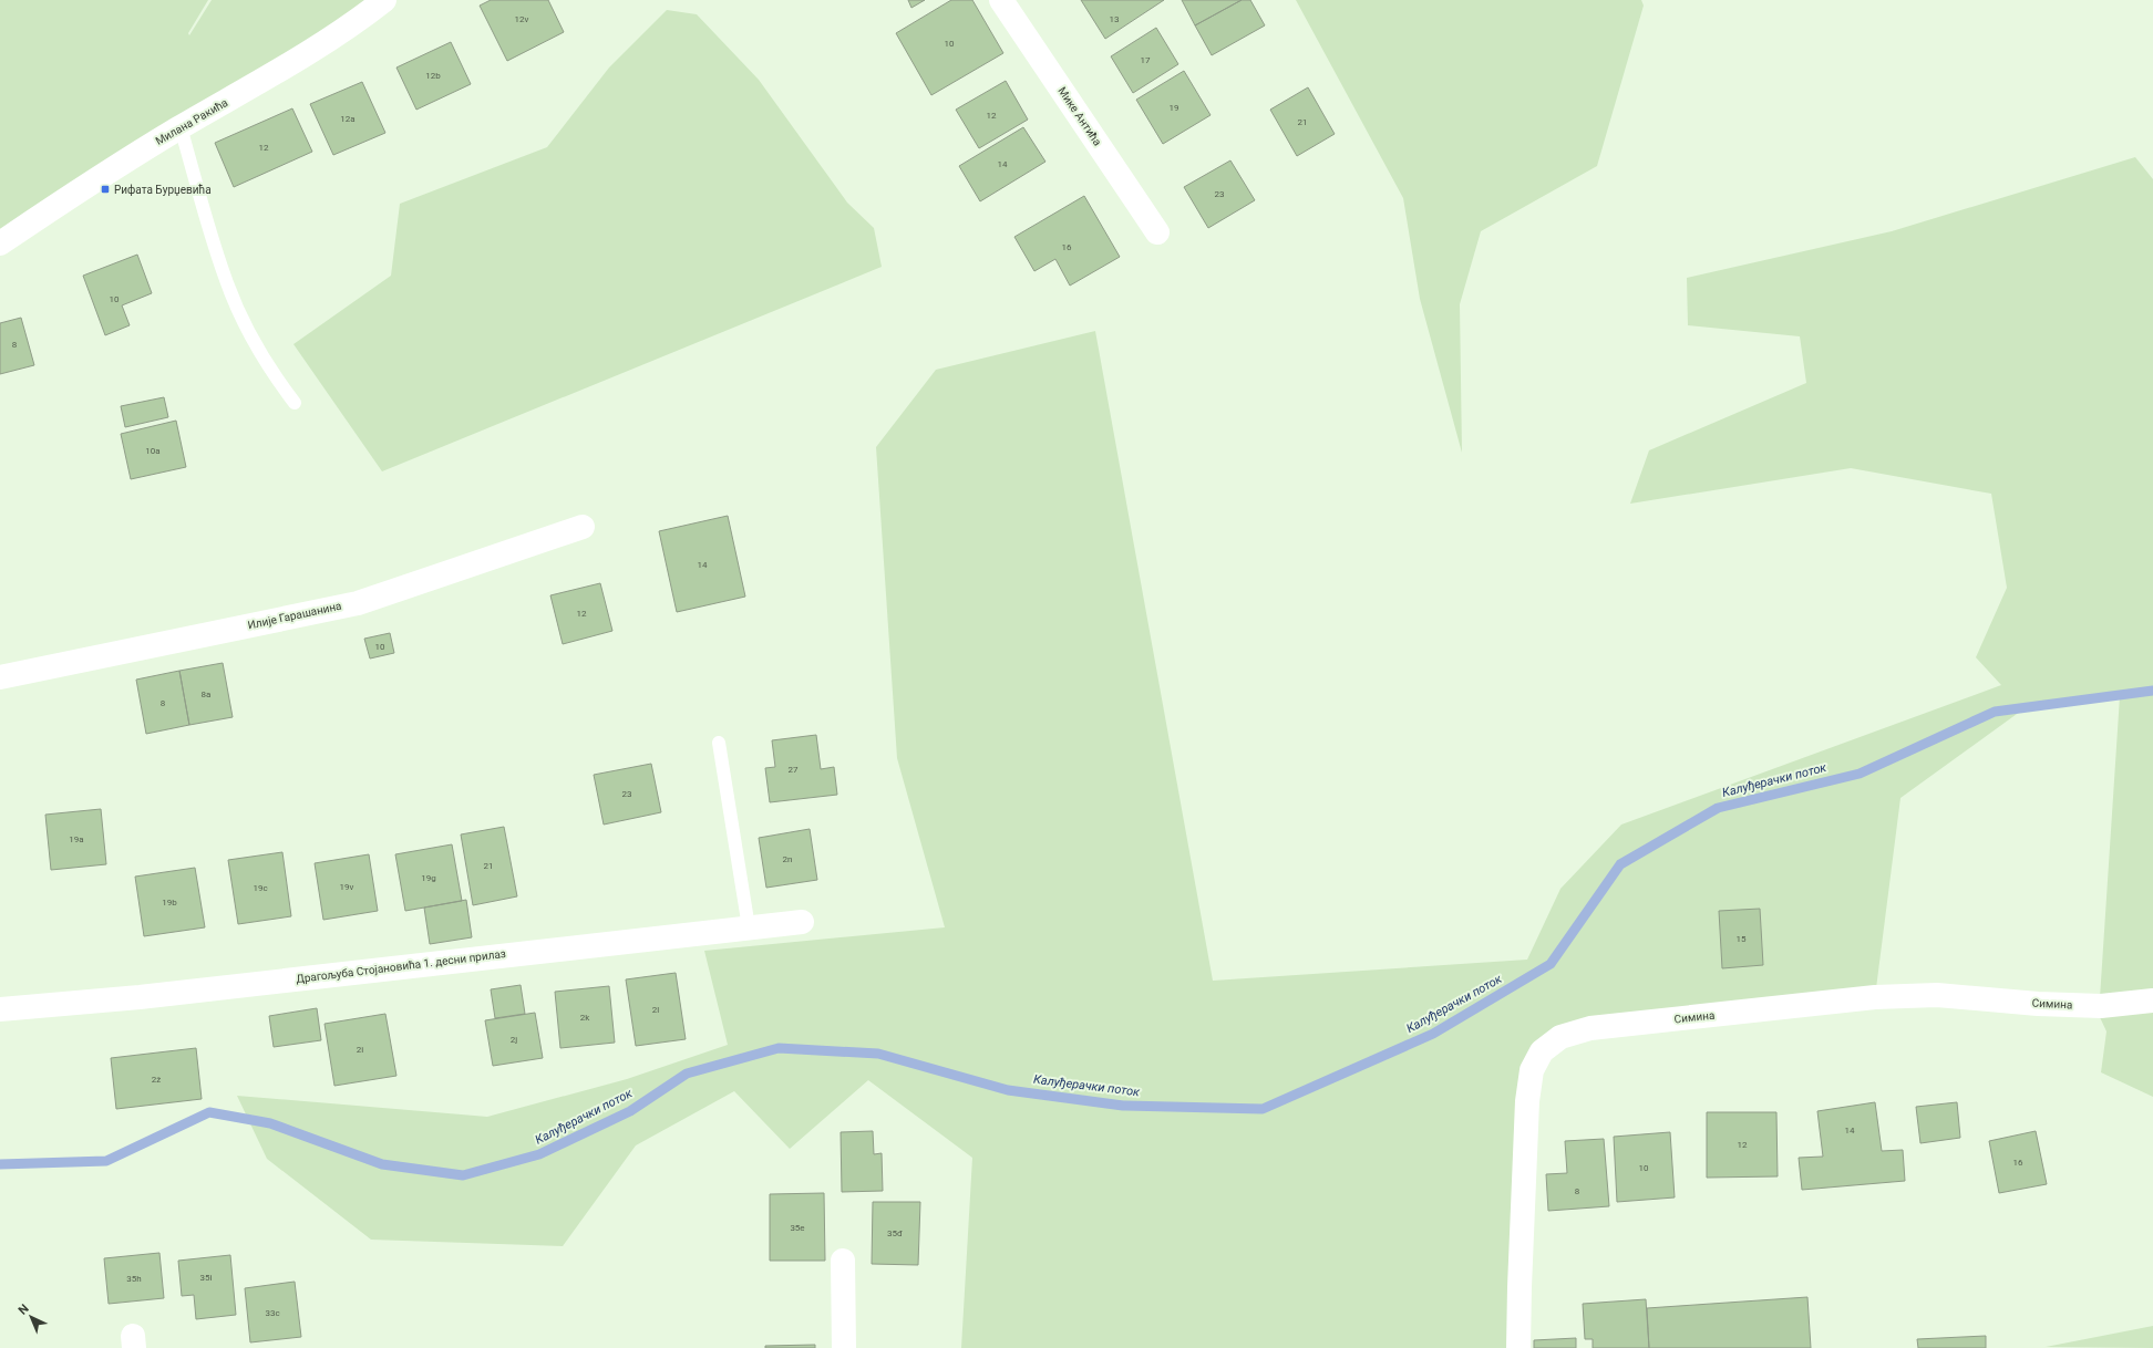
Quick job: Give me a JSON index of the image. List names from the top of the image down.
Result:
{
  "streets": {
    "street": [
      "Мике Антића",
      "Милана Ракића",
      "Илије Гарашанина",
      "Драгољуба Стојановића 1. десни прилаз",
      "Симина"
    ]
  },
  "water": ["Калуђерачки поток"],
  "places": {
    "transit": ["Рифата Бурџевића"]
  },
  "house_numbers": [
    "12v",
    "13",
    "10",
    "17",
    "12b",
    "19",
    "12",
    "12a",
    "21",
    "12",
    "14",
    "23",
    "16",
    "10",
    "8",
    "10a",
    "14",
    "12",
    "10",
    "8a",
    "8",
    "27",
    "23",
    "19a",
    "2n",
    "21",
    "19g",
    "19v",
    "19c",
    "19b",
    "15",
    "2l",
    "2k",
    "2j",
    "2i",
    "2ž",
    "14",
    "12",
    "16",
    "10",
    "8",
    "35e",
    "35đ",
    "35i",
    "35h",
    "33c"
  ],
  "north": "top left"
}
